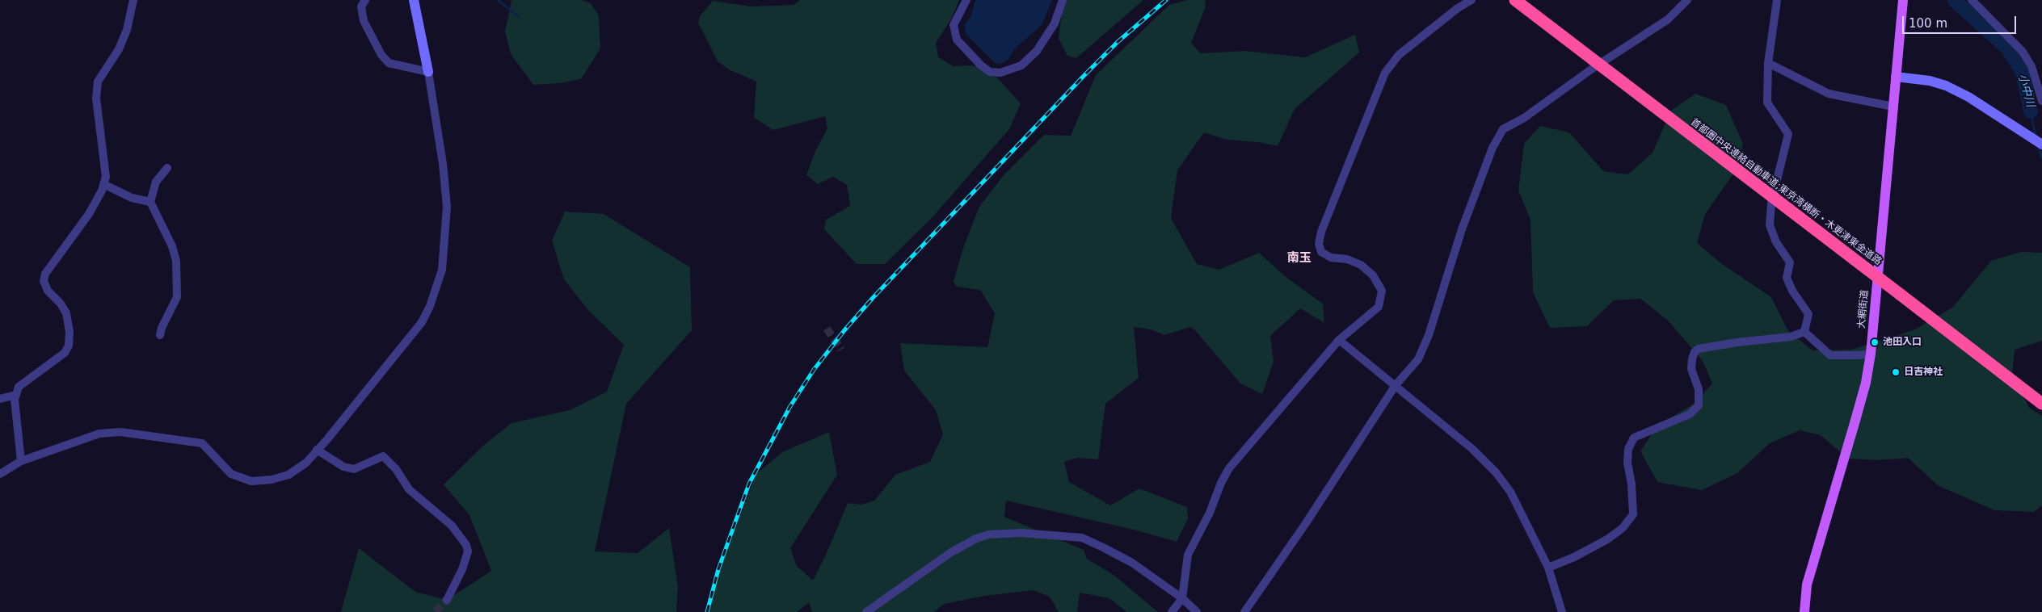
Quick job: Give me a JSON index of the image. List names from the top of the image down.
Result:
{
  "streets": {
    "highway": ["首都圏中央連絡自動車道;東京湾横断・木更津東金道路"],
    "main road": ["大網街道"]
  },
  "districts": ["南玉"],
  "water": ["小中川"],
  "places": ["池田入口", "日吉神社"],
  "scale_bar": "100 m"
}
